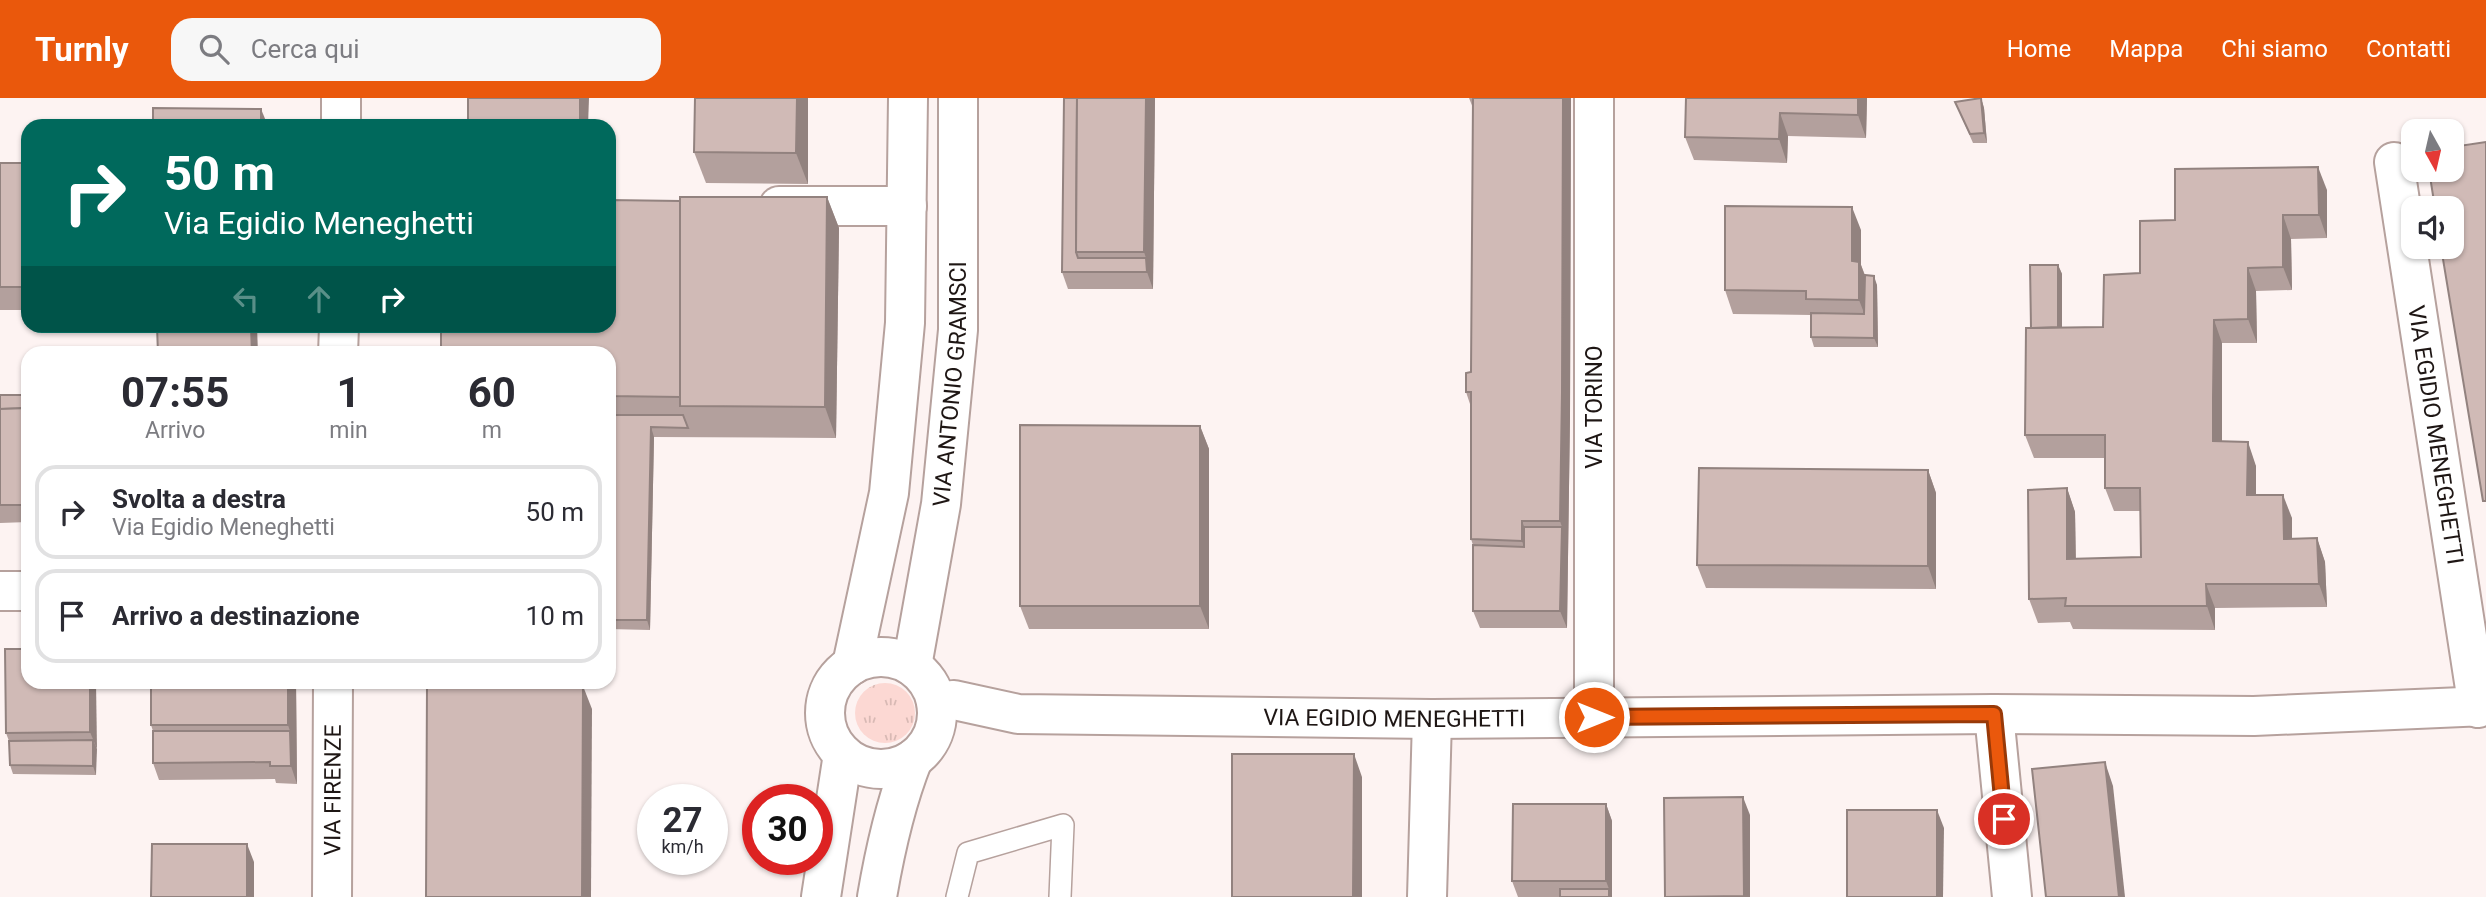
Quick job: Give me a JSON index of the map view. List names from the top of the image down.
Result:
{
  "streets": {
    "street": [
      "VIA ANTONIO GRAMSCI",
      "VIA TORINO",
      "VIA EGIDIO MENEGHETTI",
      "VIA FIRENZE"
    ]
  },
  "crossings": [
    ["VIA ANTONIO GRAMSCI", "VIA EGIDIO MENEGHETTI"],
    ["VIA TORINO", "VIA EGIDIO MENEGHETTI"]
  ],
  "north": "bottom",
  "page": {
    "header": "Turnly",
    "search": "Cerca qui",
    "nav": [
      "Home",
      "Mappa",
      "Chi siamo",
      "Contatti"
    ],
    "turn": ["50 m", "Via Egidio Meneghetti"],
    "eta": [
      "07:55",
      "Arrivo",
      "1",
      "min",
      "60",
      "m"
    ],
    "list": [
      {
        "name": "Svolta a destra",
        "note": "Via Egidio Meneghetti",
        "value": "50 m"
      },
      {
        "name": "Arrivo a destinazione",
        "value": "10 m"
      }
    ],
    "speed": "27 km/h",
    "limit": "30"
  }
}
